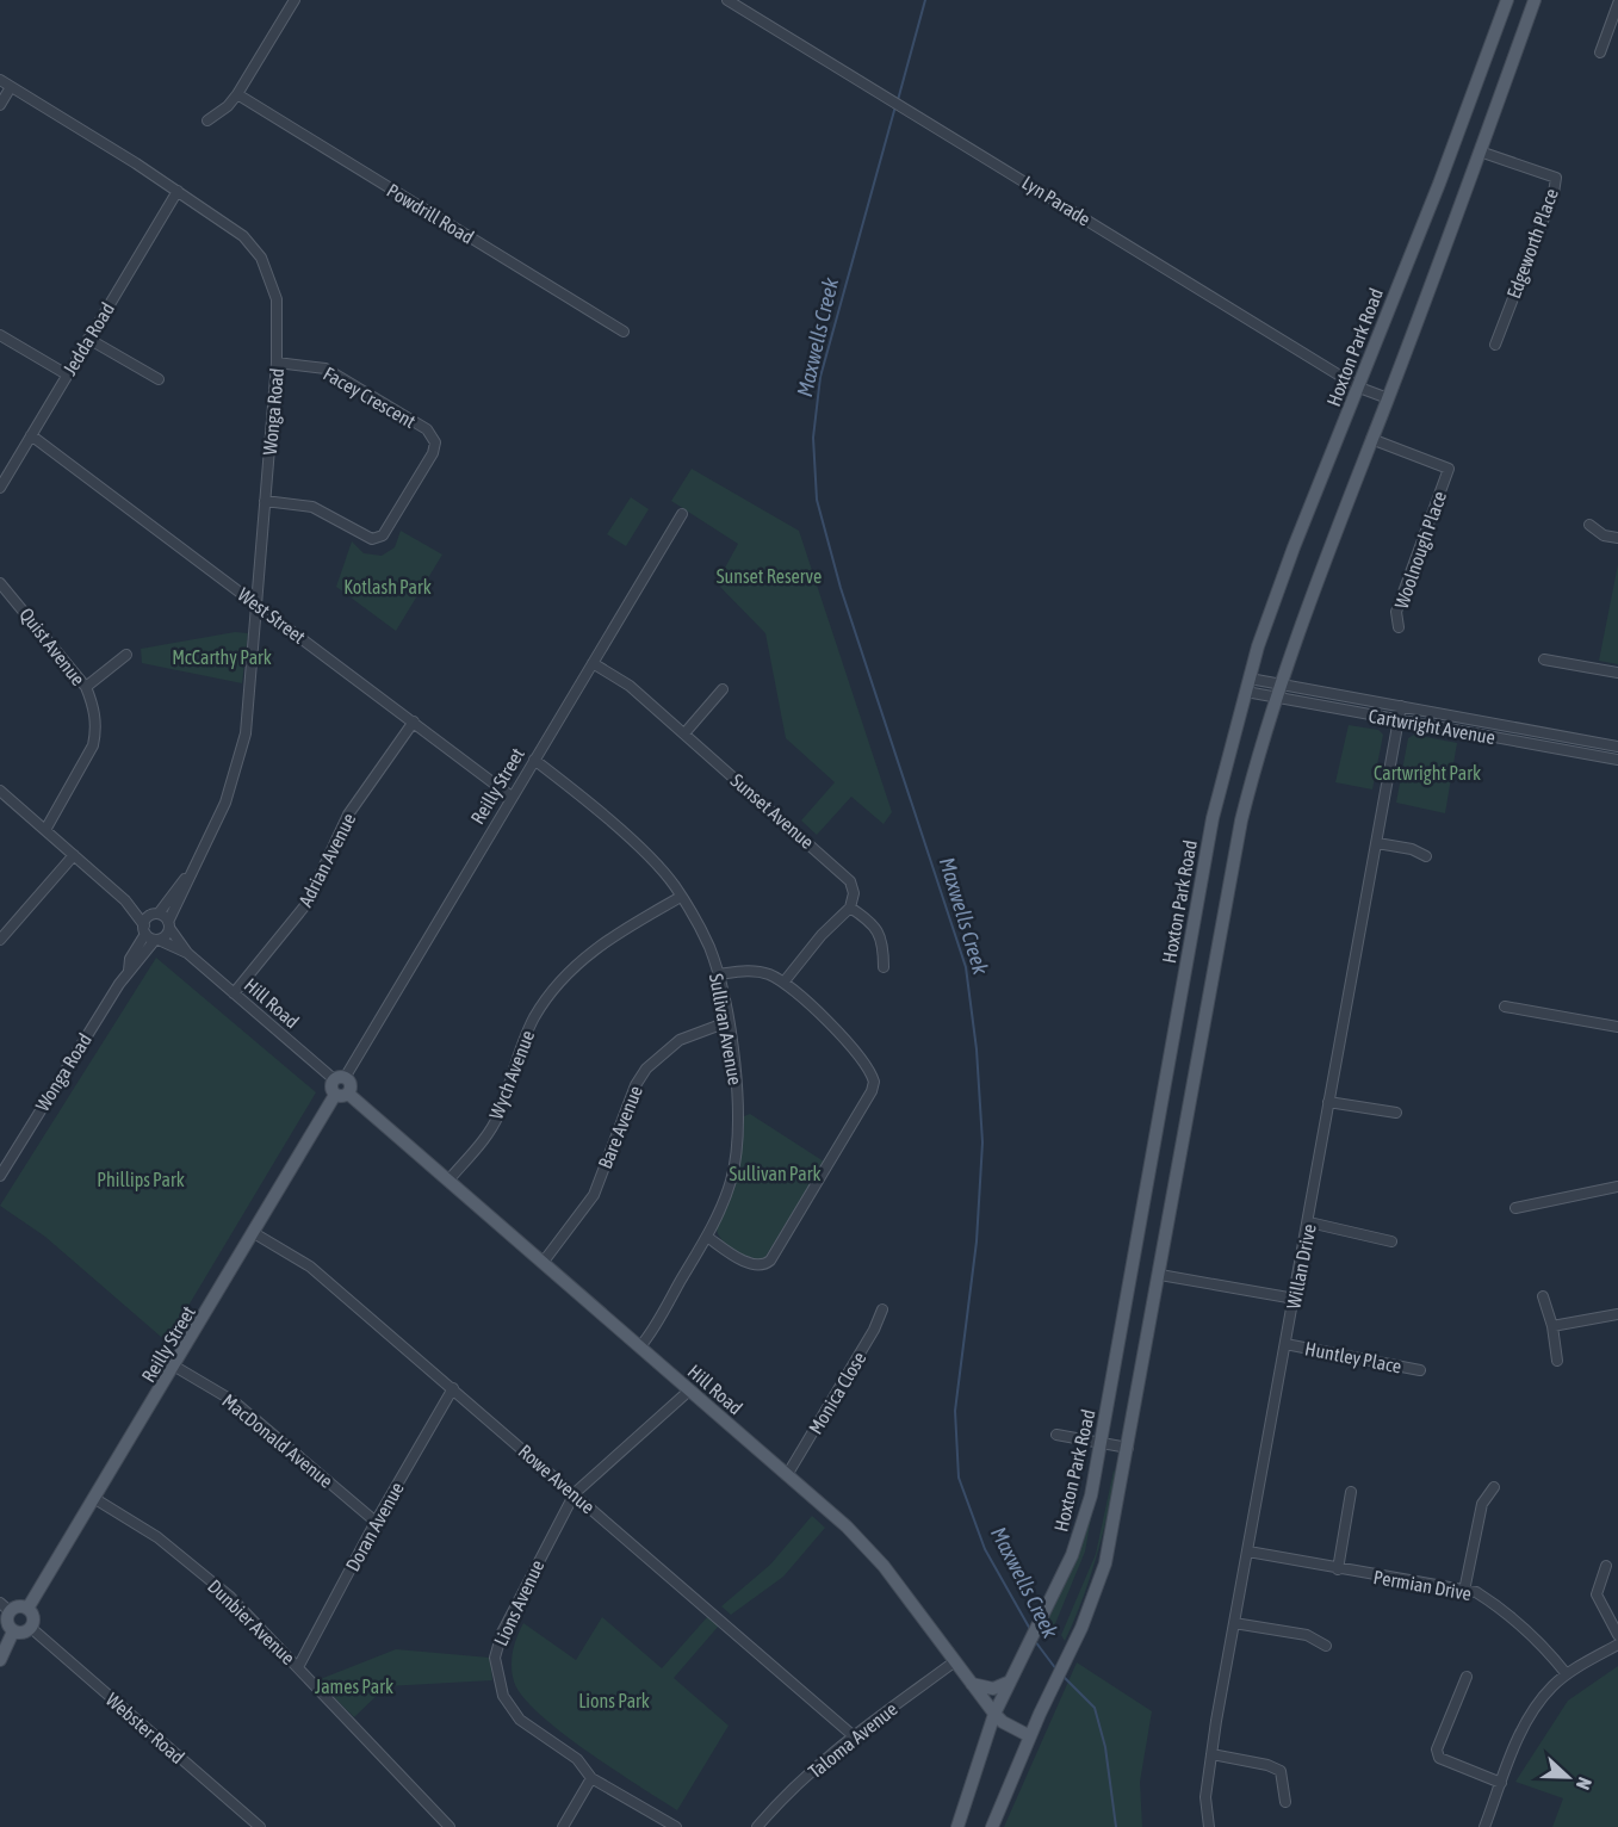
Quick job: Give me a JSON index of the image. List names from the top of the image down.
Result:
{
  "streets": {
    "main road": ["Hoxton Park Road", "Reilly Street", "Hill Road"],
    "street": [
      "Lyn Parade",
      "Powdrill Road",
      "Edgeworth Place",
      "Jedda Road",
      "Facey Crescent",
      "Wonga Road",
      "Woolnough Place",
      "West Street",
      "Quist Avenue",
      "Cartwright Avenue",
      "Sunset Avenue",
      "Adrian Avenue",
      "Sullivan Avenue",
      "Wych Avenue",
      "Bare Avenue",
      "Willan Drive",
      "Huntley Place",
      "Monica Close",
      "MacDonald Avenue",
      "Rowe Avenue",
      "Doran Avenue",
      "Permian Drive",
      "Lions Avenue",
      "Dunbier Avenue",
      "Webster Road",
      "Taloma Avenue"
    ]
  },
  "crossings": [
    ["Lyn Parade", "Hoxton Park Road"],
    ["Jedda Road", "Wonga Road"],
    ["Jedda Road", "West Street"],
    ["Hoxton Park Road", "Cartwright Avenue"],
    ["Hoxton Park Road", "Hill Road"],
    ["Facey Crescent", "Wonga Road"],
    ["Wonga Road", "West Street"],
    ["Wonga Road", "Hill Road"],
    ["West Street", "Reilly Street"],
    ["West Street", "Adrian Avenue"],
    ["Cartwright Avenue", "Willan Drive"],
    ["Reilly Street", "Sunset Avenue"],
    ["Reilly Street", "Hill Road"],
    ["Reilly Street", "Sullivan Avenue"],
    ["Reilly Street", "MacDonald Avenue"],
    ["Reilly Street", "Rowe Avenue"],
    ["Reilly Street", "Dunbier Avenue"],
    ["Reilly Street", "Webster Road"],
    ["Adrian Avenue", "Hill Road"],
    ["Hill Road", "Sullivan Avenue"],
    ["Hill Road", "Wych Avenue"],
    ["Hill Road", "Bare Avenue"],
    ["Hill Road", "Monica Close"],
    ["Hill Road", "Lions Avenue"],
    ["Hill Road", "Taloma Avenue"],
    ["Sullivan Avenue", "Wych Avenue"],
    ["Sullivan Avenue", "Bare Avenue"],
    ["Willan Drive", "Huntley Place"],
    ["Willan Drive", "Permian Drive"],
    ["MacDonald Avenue", "Doran Avenue"],
    ["Rowe Avenue", "Doran Avenue"],
    ["Rowe Avenue", "Lions Avenue"],
    ["Rowe Avenue", "Taloma Avenue"],
    ["Doran Avenue", "Dunbier Avenue"]
  ],
  "water": ["Maxwells Creek"],
  "parks": [
    "Sunset Reserve",
    "Kotlash Park",
    "McCarthy Park",
    "Cartwright Park",
    "Sullivan Park",
    "Phillips Park",
    "James Park",
    "Lions Park"
  ],
  "north": "right"
}
